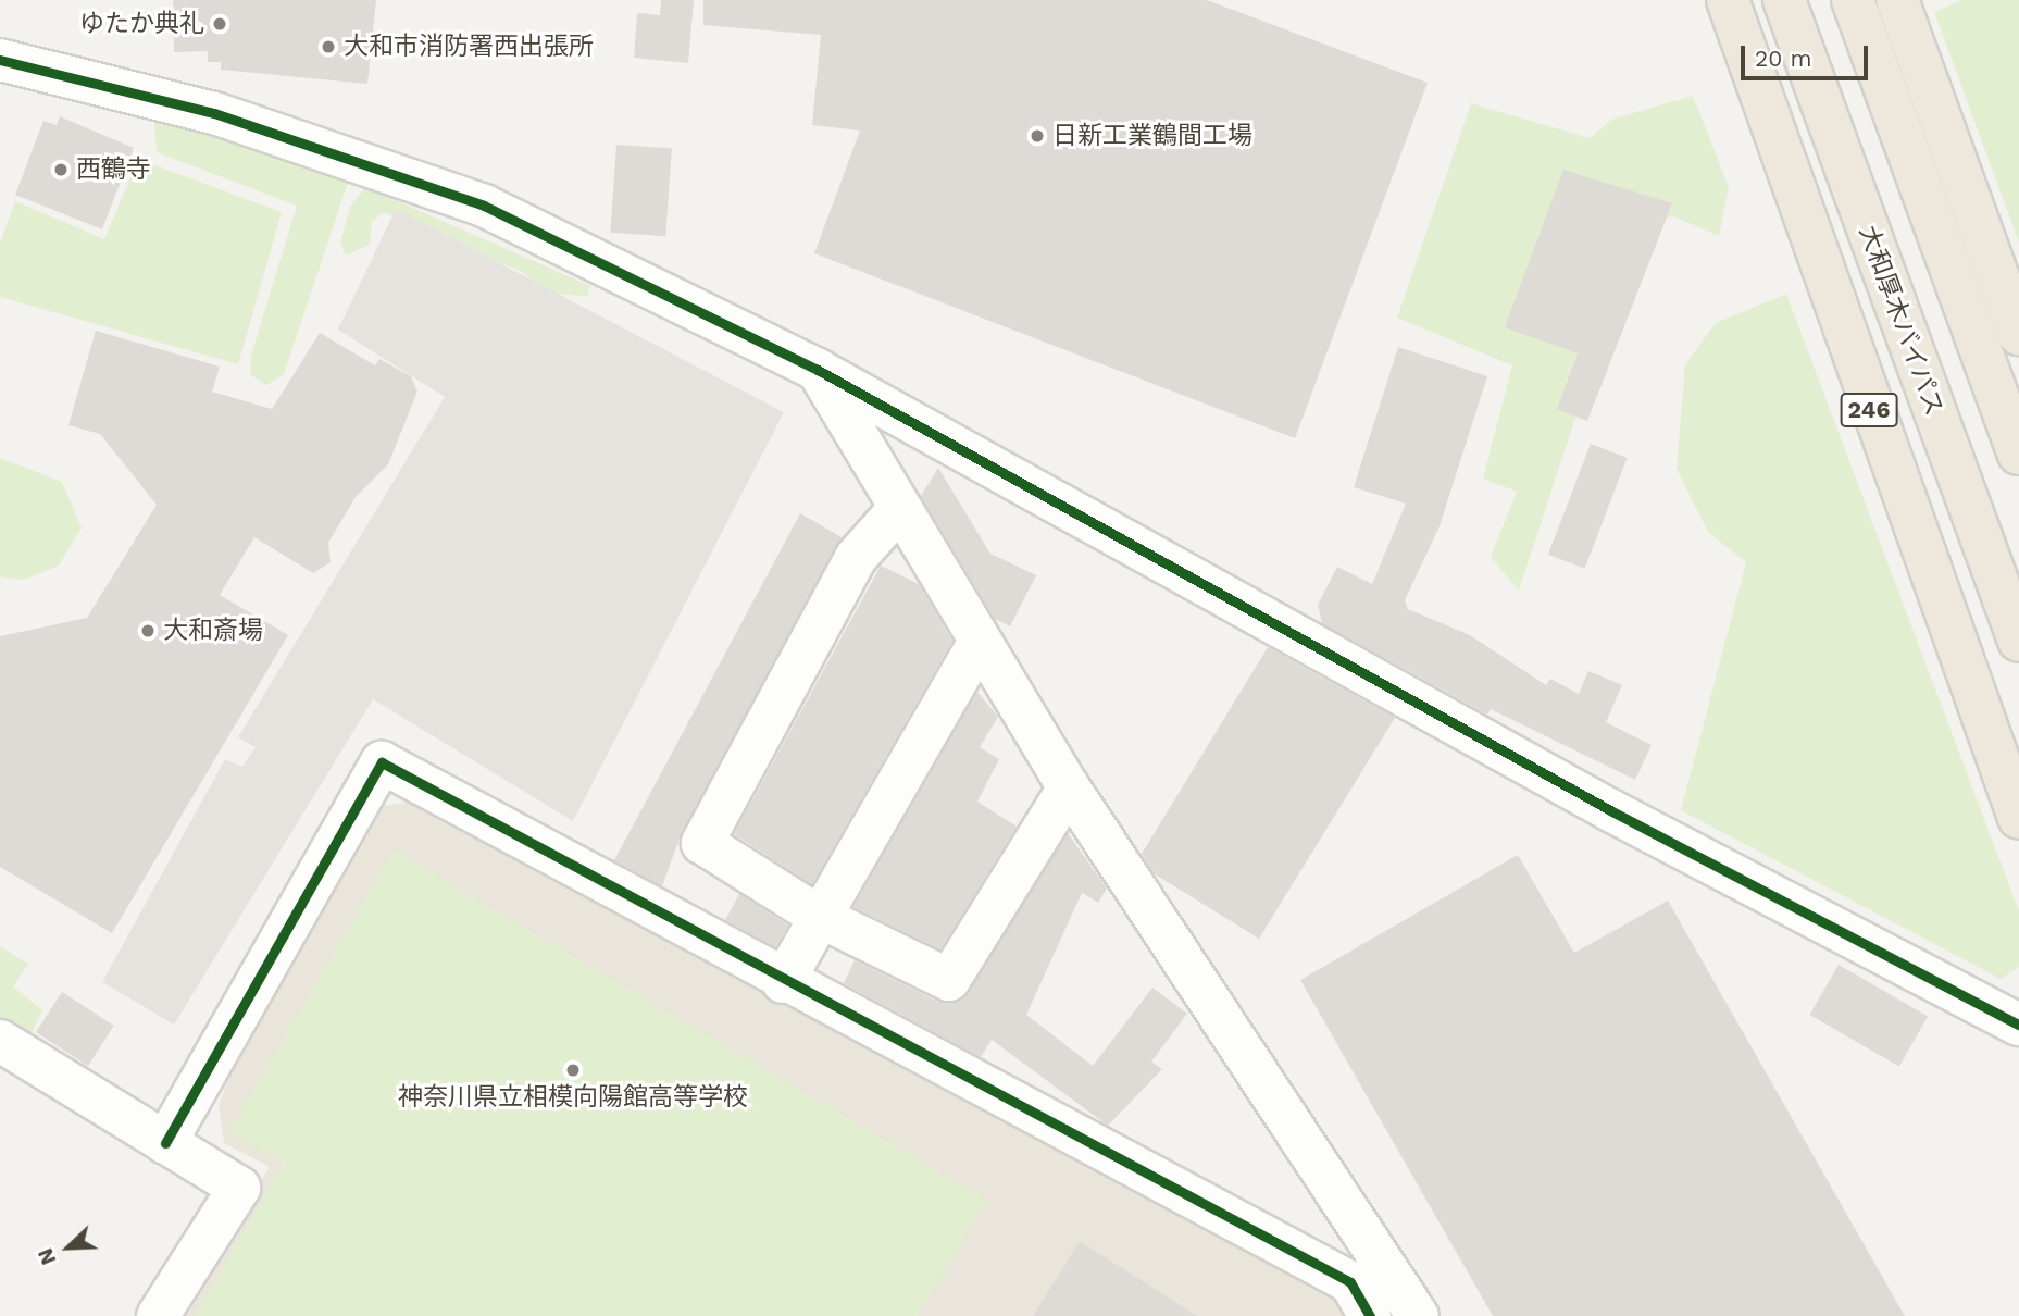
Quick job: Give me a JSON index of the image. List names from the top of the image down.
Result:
{
  "streets": {
    "highway": ["大和厚木バイパス", "246"]
  },
  "places": [
    "ゆたか典礼",
    "大和市消防署西出張所",
    "日新工業鶴間工場",
    "西鶴寺",
    "大和斎場",
    "神奈川県立相模向陽館高等学校"
  ],
  "scale_bar": "20 m",
  "north": "bottom left"
}
